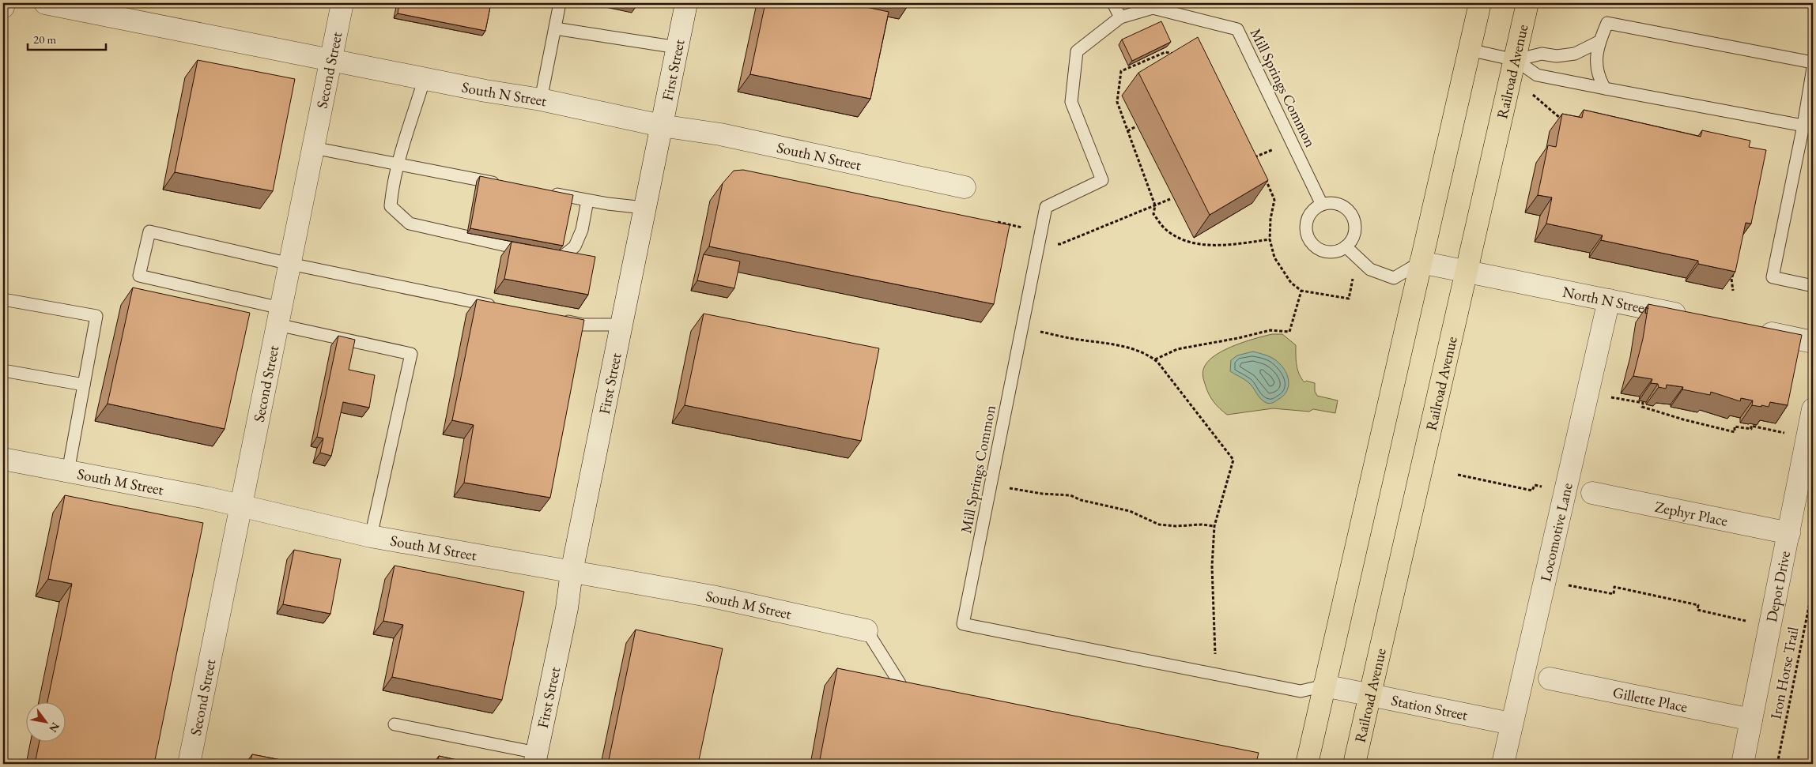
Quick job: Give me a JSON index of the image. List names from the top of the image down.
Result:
{
  "streets": {
    "main road": ["Railroad Avenue"],
    "street": [
      "Second Street",
      "First Street",
      "South N Street",
      "North N Street",
      "South M Street",
      "Zephyr Place",
      "Locomotive Lane",
      "Depot Drive",
      "Gillette Place",
      "Station Street"
    ],
    "lane": ["Mill Springs Common"],
    "path": ["Iron Horse Trail"]
  },
  "crossings": [
    ["Second Street", "South N Street"],
    ["Second Street", "South M Street"],
    ["First Street", "South N Street"],
    ["First Street", "South M Street"],
    ["Railroad Avenue", "North N Street"],
    ["Railroad Avenue", "Station Street"],
    ["Mill Springs Common", "Station Street"],
    ["North N Street", "Locomotive Lane"],
    ["Zephyr Place", "Depot Drive"],
    ["Locomotive Lane", "Station Street"],
    ["Depot Drive", "Gillette Place"]
  ],
  "scale_bar": "20 m",
  "north": "bottom right"
}
